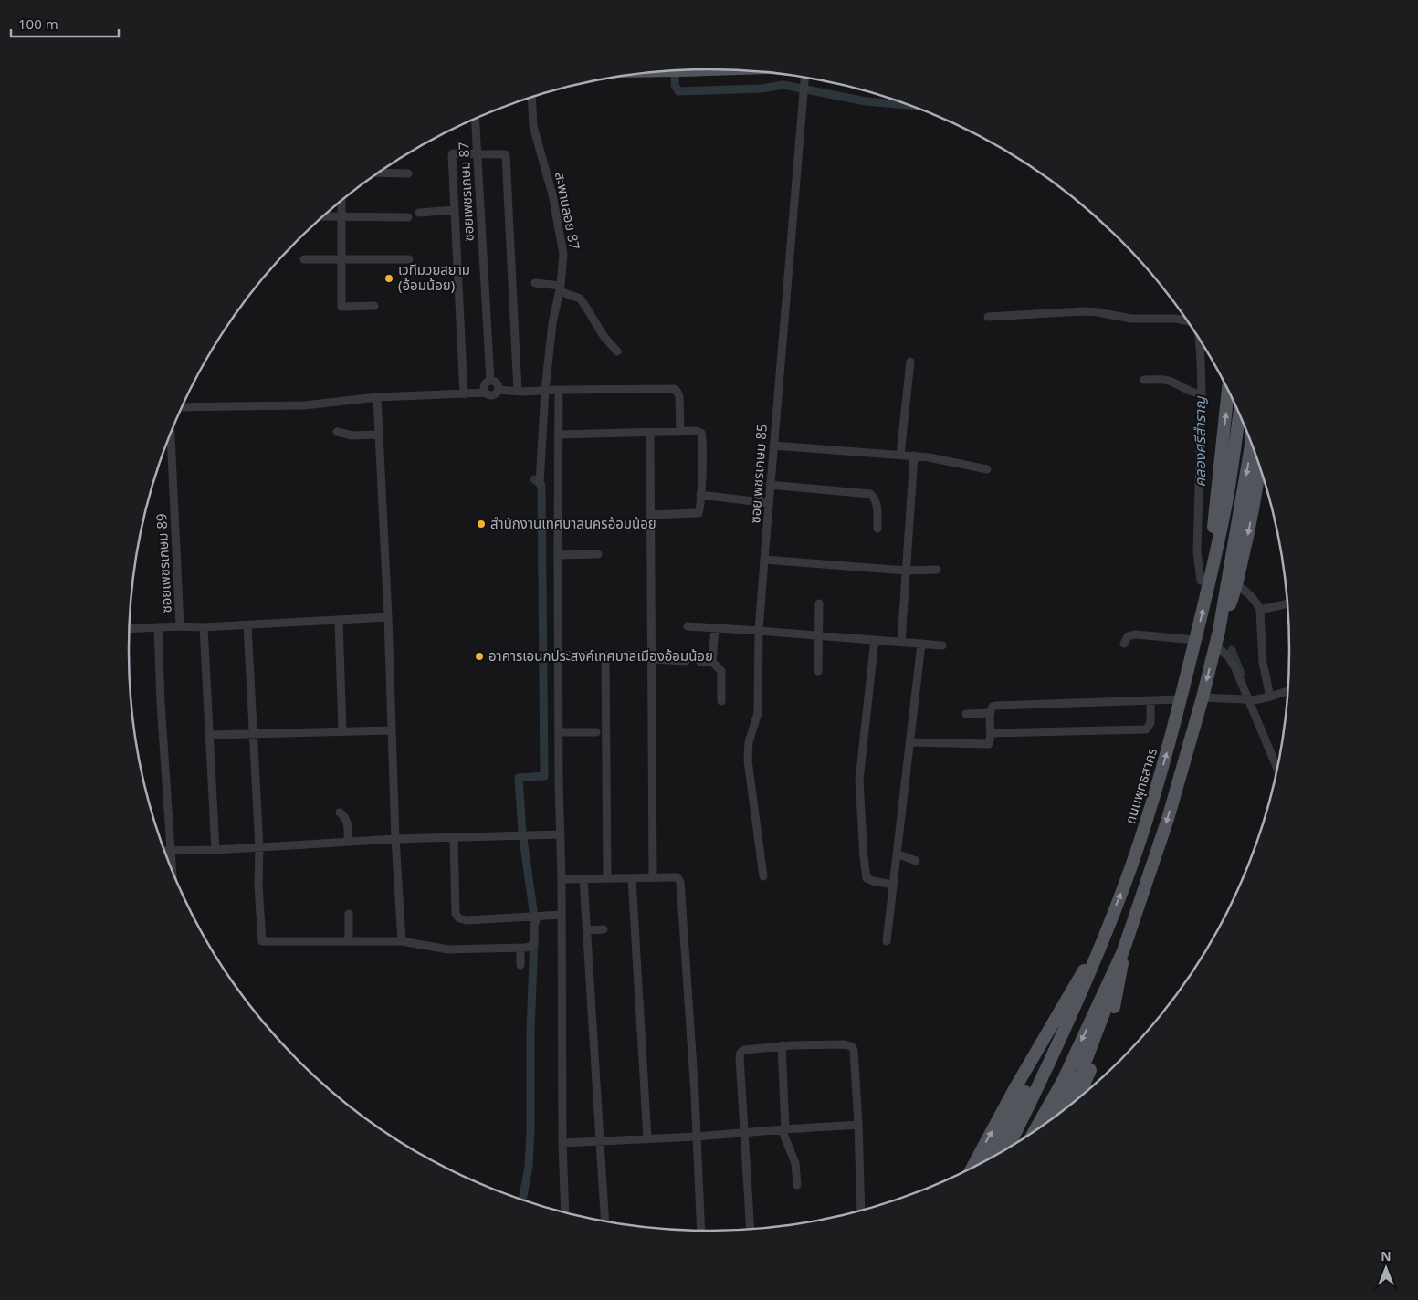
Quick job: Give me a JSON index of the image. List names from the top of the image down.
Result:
{
  "streets": {
    "main road": ["ถนนพุทธสาคร"],
    "street": [
      "ซอยเพชรเกษม 87",
      "สะพานลอย 87",
      "ซอยเพชรเกษม 85",
      "ซอยเพชรเกษม 89"
    ]
  },
  "water": ["คลองศรีสำราญ"],
  "places": ["เวทีมวยสยาม (อ้อมน้อย)", "สำนักงานเทศบาลนครอ้อมน้อย", "อาคารเอนกประสงค์เทศบาลเมืองอ้อมน้อย"],
  "scale_bar": "100 m",
  "north": "top"
}
